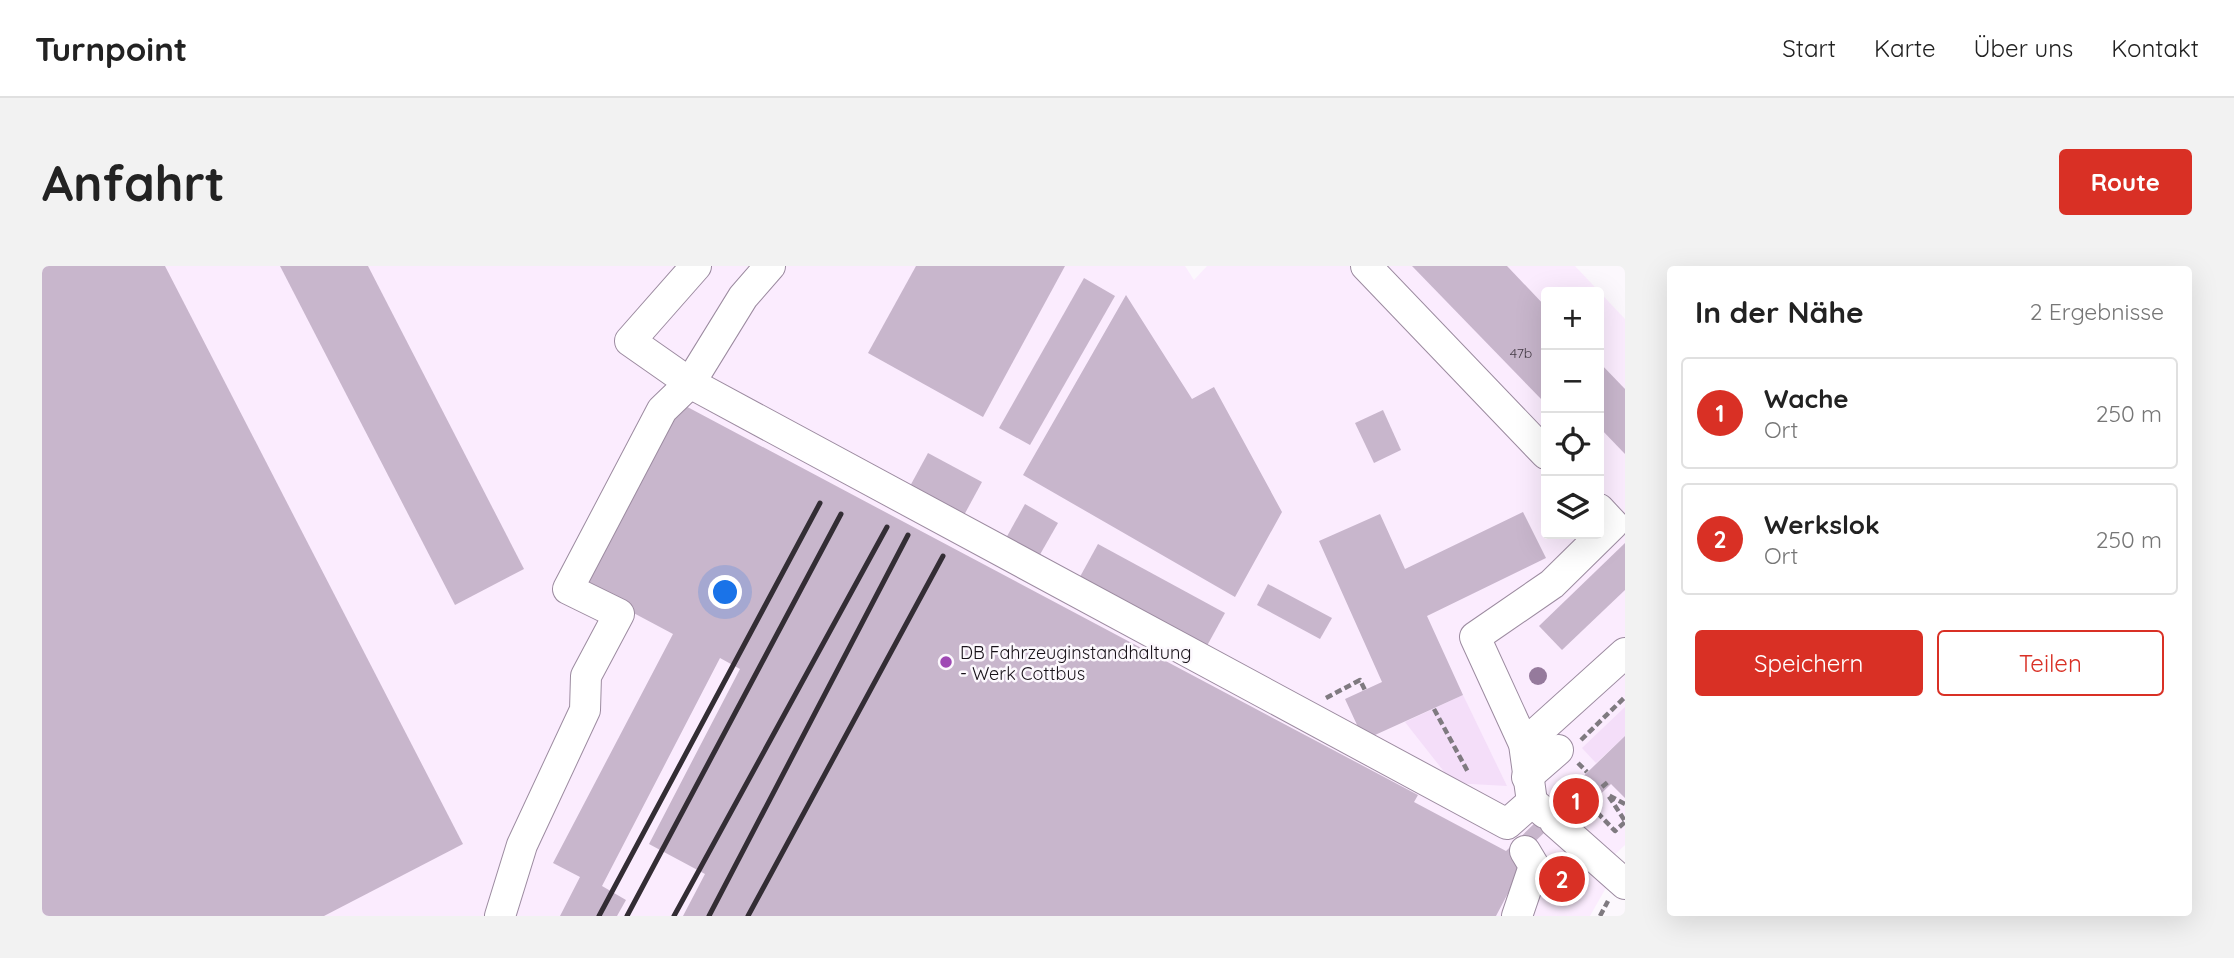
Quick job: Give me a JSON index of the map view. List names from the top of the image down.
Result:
{
  "places": ["DB Fahrzeuginstandhaltung - Werk Cottbus"],
  "house_numbers": ["47b"],
  "page": {
    "header": "Turnpoint",
    "nav": [
      "Start",
      "Karte",
      "Über uns",
      "Kontakt"
    ],
    "buttons": [
      "Route",
      ["Speichern", "Teilen"]
    ],
    "title": "Anfahrt",
    "heading": ["In der Nähe", "2 Ergebnisse"],
    "map_buttons": ["+", "−"],
    "list": [
      {
        "mark": "1",
        "name": "Wache",
        "note": "Ort",
        "value": "250 m"
      },
      {
        "mark": "2",
        "name": "Werkslok",
        "note": "Ort",
        "value": "250 m"
      }
    ],
    "pins": ["1", "2"]
  }
}
